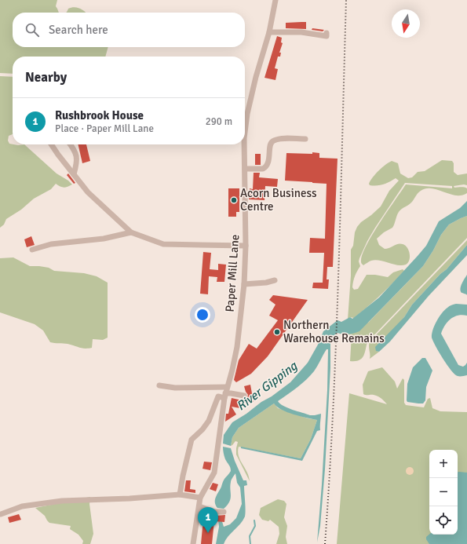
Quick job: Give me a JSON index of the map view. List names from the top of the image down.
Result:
{
  "streets": {
    "street": ["Paper Mill Lane"]
  },
  "water": ["River Gipping"],
  "places": ["Acorn Business Centre", "Northern Warehouse Remains"],
  "north": "bottom",
  "page": {
    "search": "Search here",
    "heading": "Nearby",
    "list": [
      {
        "mark": "1",
        "name": "Rushbrook House",
        "note": "Place · Paper Mill Lane",
        "value": "290 m"
      }
    ],
    "map_buttons": ["+", "−"],
    "pins": "1"
  }
}
